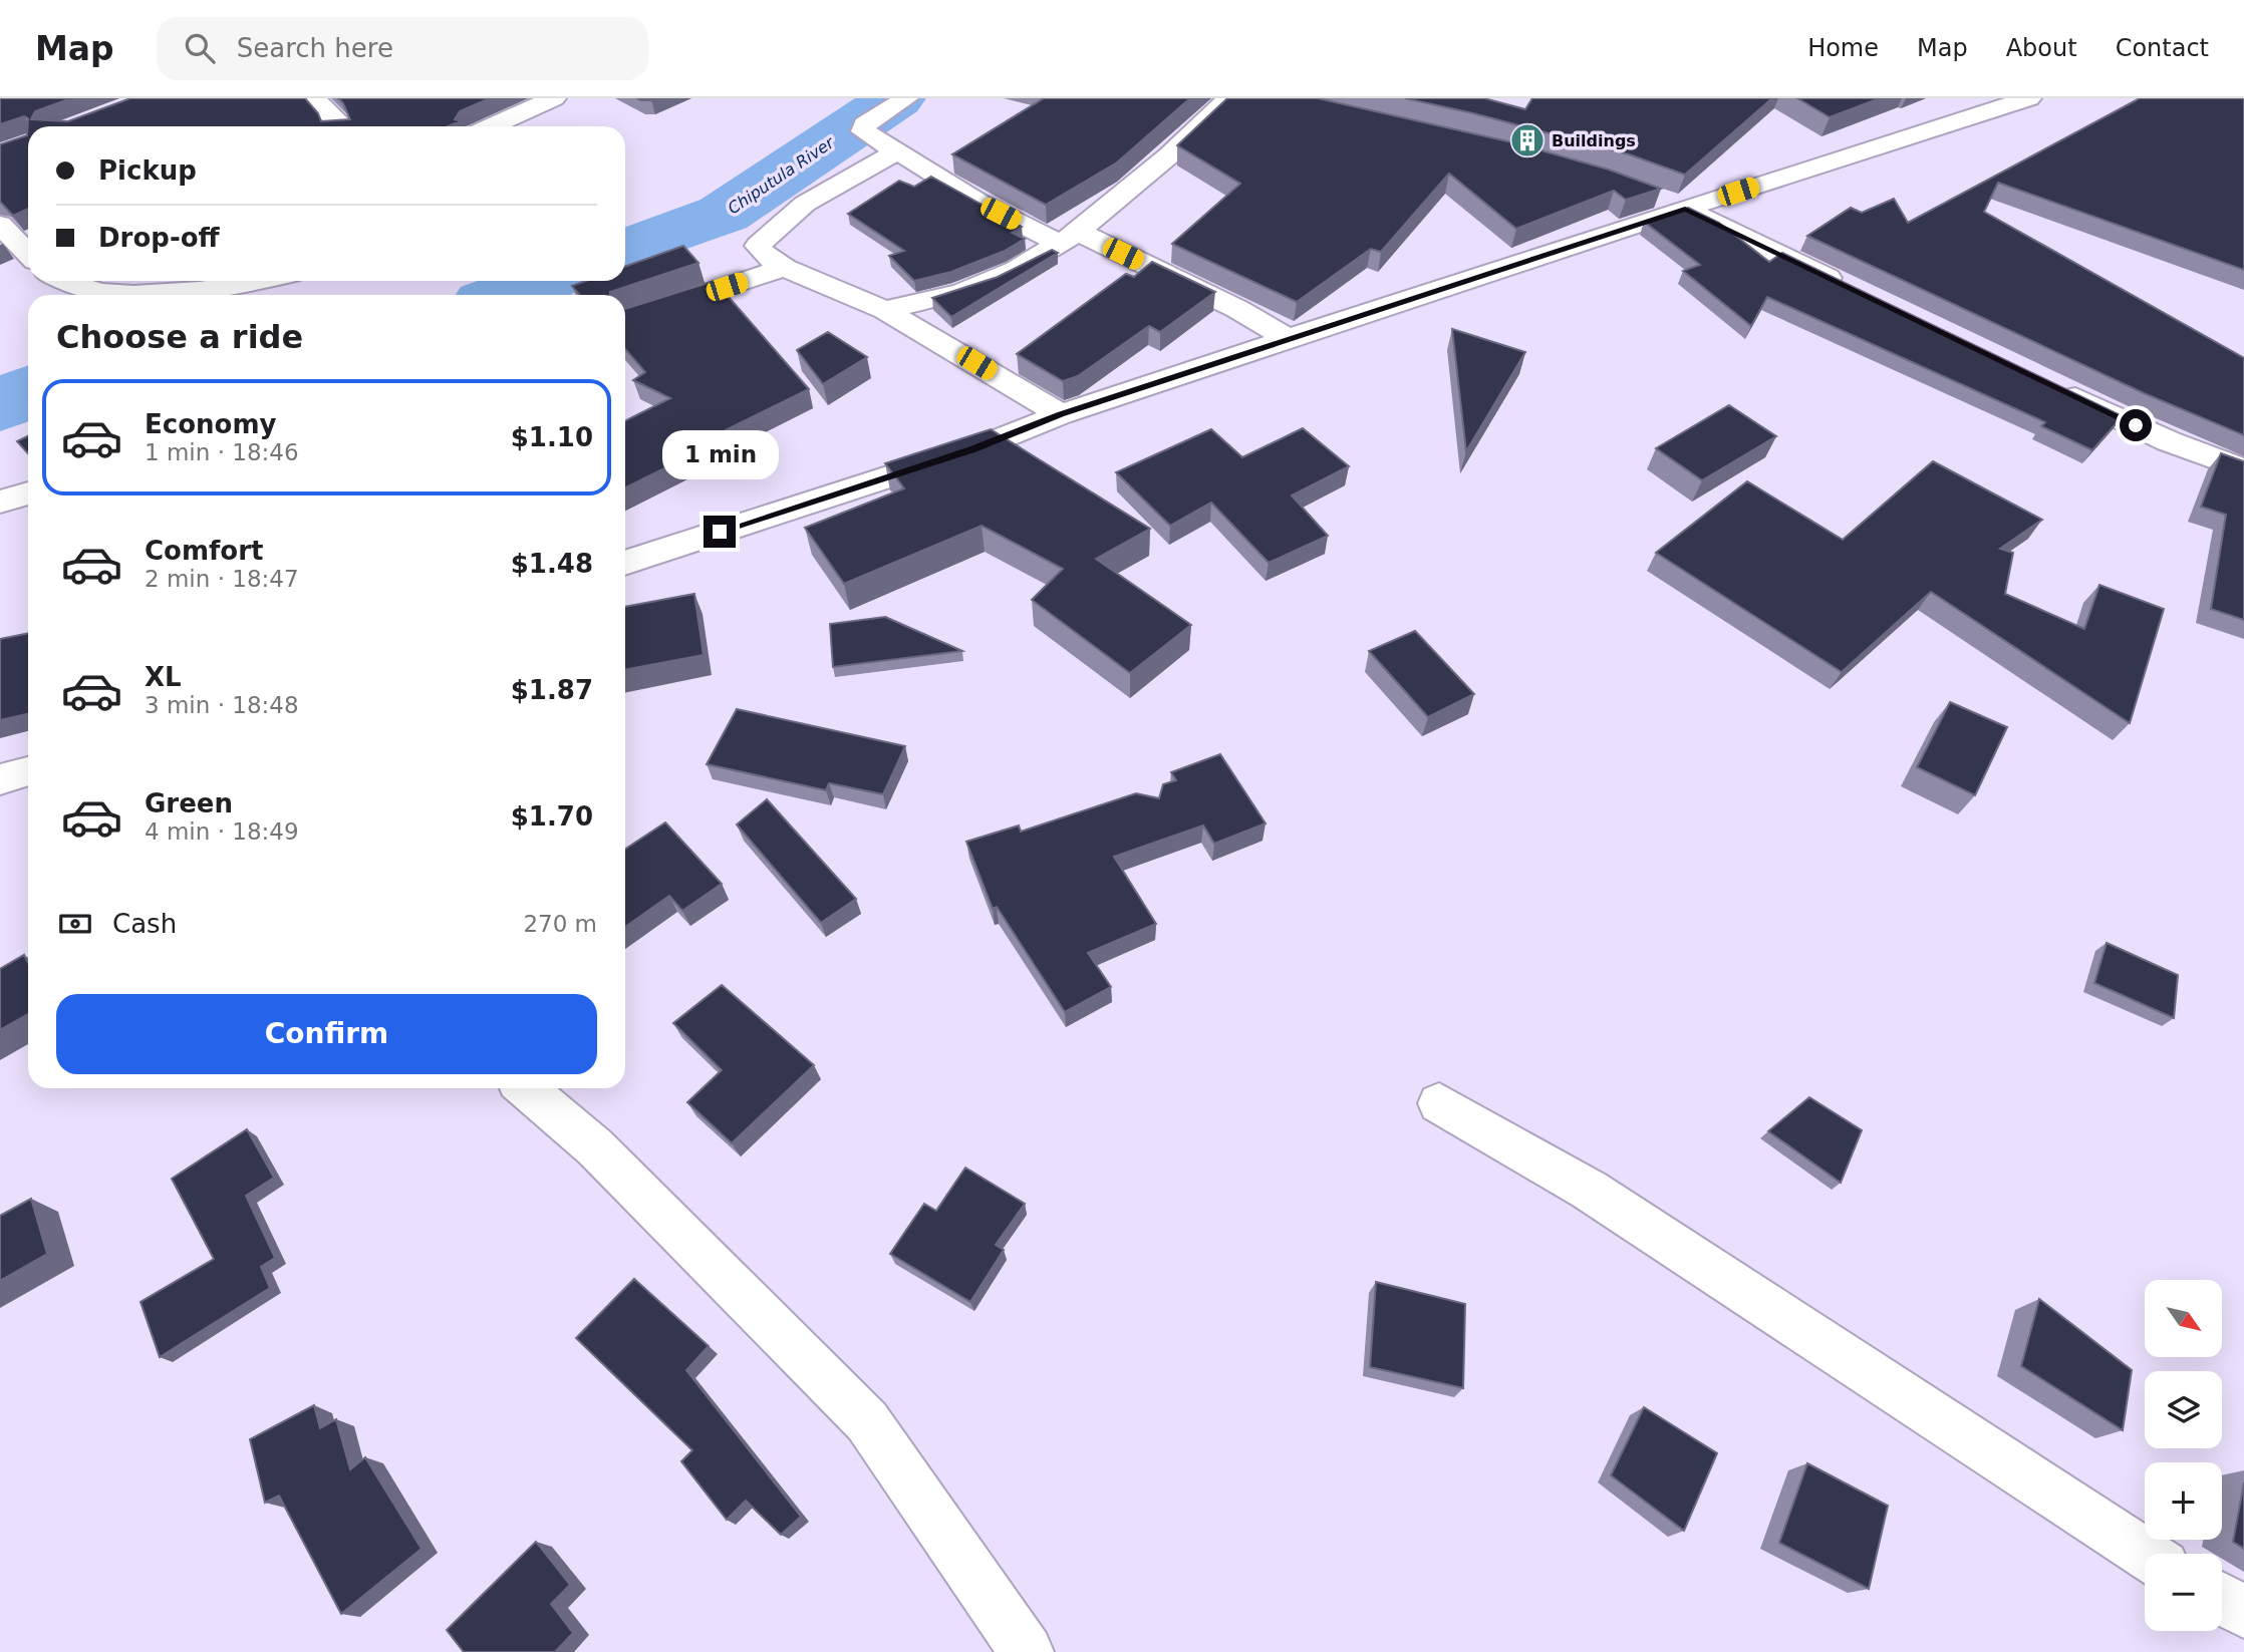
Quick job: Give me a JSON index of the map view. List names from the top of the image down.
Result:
{
  "water": ["Chiputula River"],
  "places": {
    "building": ["Buildings"]
  },
  "north": "bottom right",
  "page": {
    "header": "Map",
    "search": "Search here",
    "nav": [
      "Home",
      "Map",
      "About",
      "Contact"
    ],
    "banner": ["Pickup", "Drop-off"],
    "heading": "Choose a ride",
    "list": [
      {
        "name": "Economy",
        "note": "1 min · 18:46",
        "value": "$1.10"
      },
      {
        "name": "Comfort",
        "note": "2 min · 18:47",
        "value": "$1.48"
      },
      {
        "name": "XL",
        "note": "3 min · 18:48",
        "value": "$1.87"
      },
      {
        "name": "Green",
        "note": "4 min · 18:49",
        "value": "$1.70"
      }
    ],
    "bubble": "1 min",
    "pay": ["Cash", "270 m"],
    "buttons": "Confirm",
    "map_buttons": ["+", "−"]
  }
}
